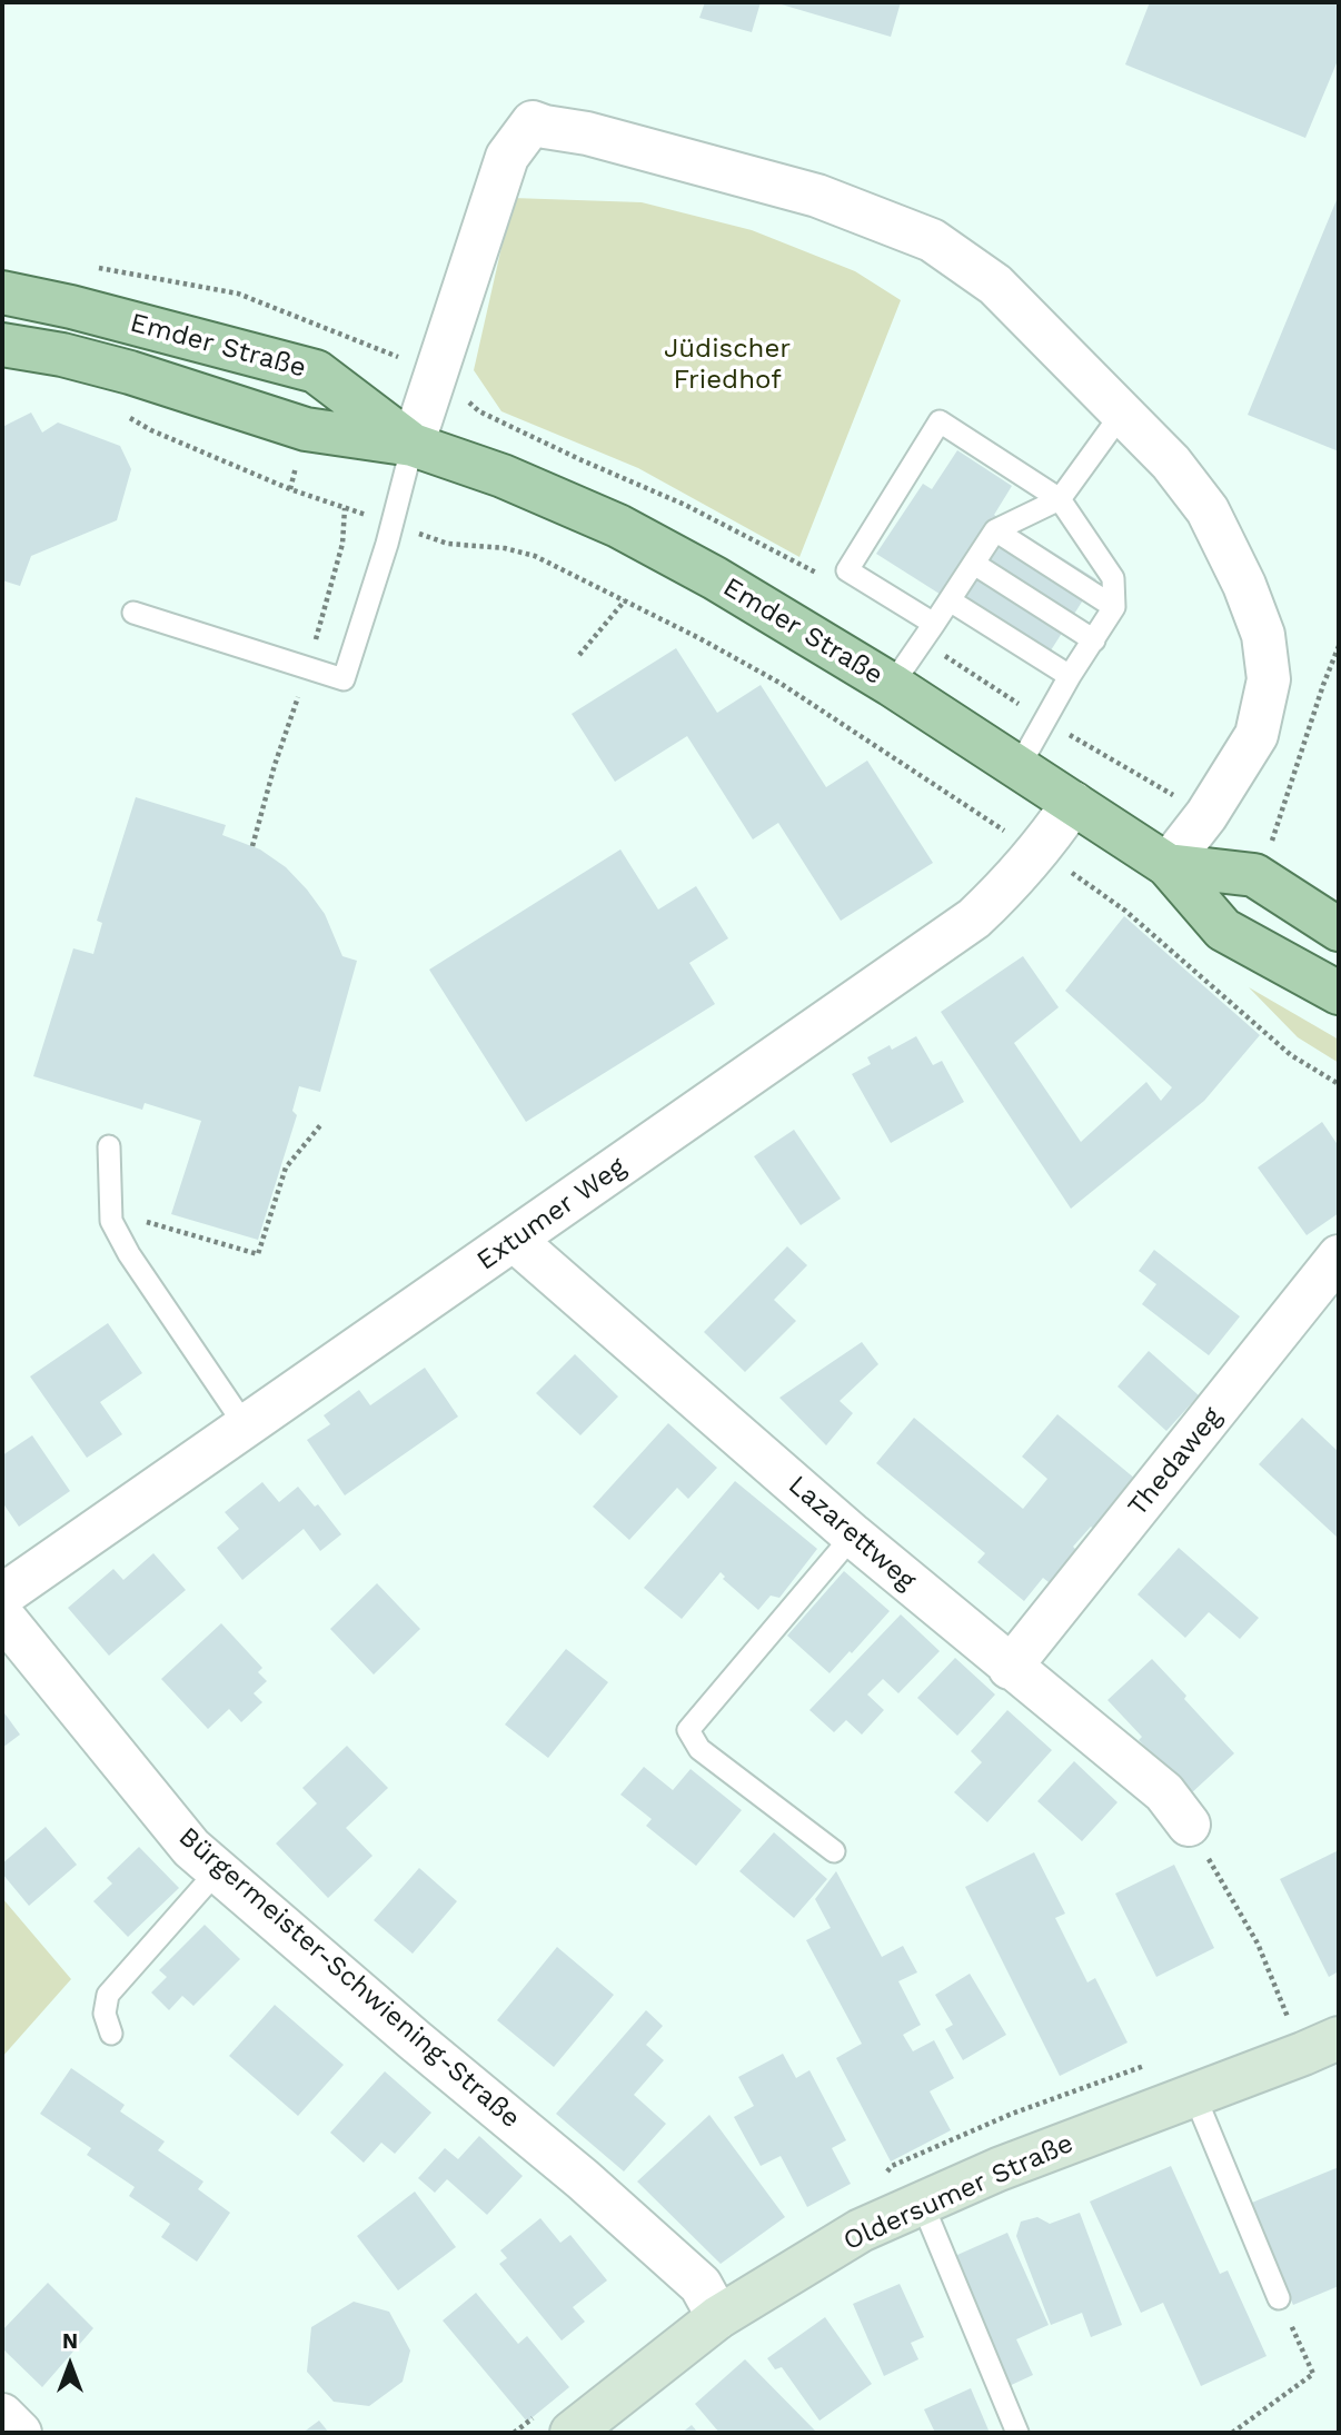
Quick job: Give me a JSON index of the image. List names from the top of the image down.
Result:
{
  "streets": {
    "main road": ["Emder Straße", "Oldersumer Straße"],
    "street": [
      "Extumer Weg",
      "Thedaweg",
      "Lazarettweg",
      "Bürgermeister-Schwiening-Straße"
    ]
  },
  "crossings": [
    ["Emder Straße", "Extumer Weg"],
    ["Extumer Weg", "Lazarettweg"],
    ["Thedaweg", "Lazarettweg"],
    ["Bürgermeister-Schwiening-Straße", "Oldersumer Straße"]
  ],
  "parks": ["Jüdischer Friedhof"],
  "north": "top"
}
